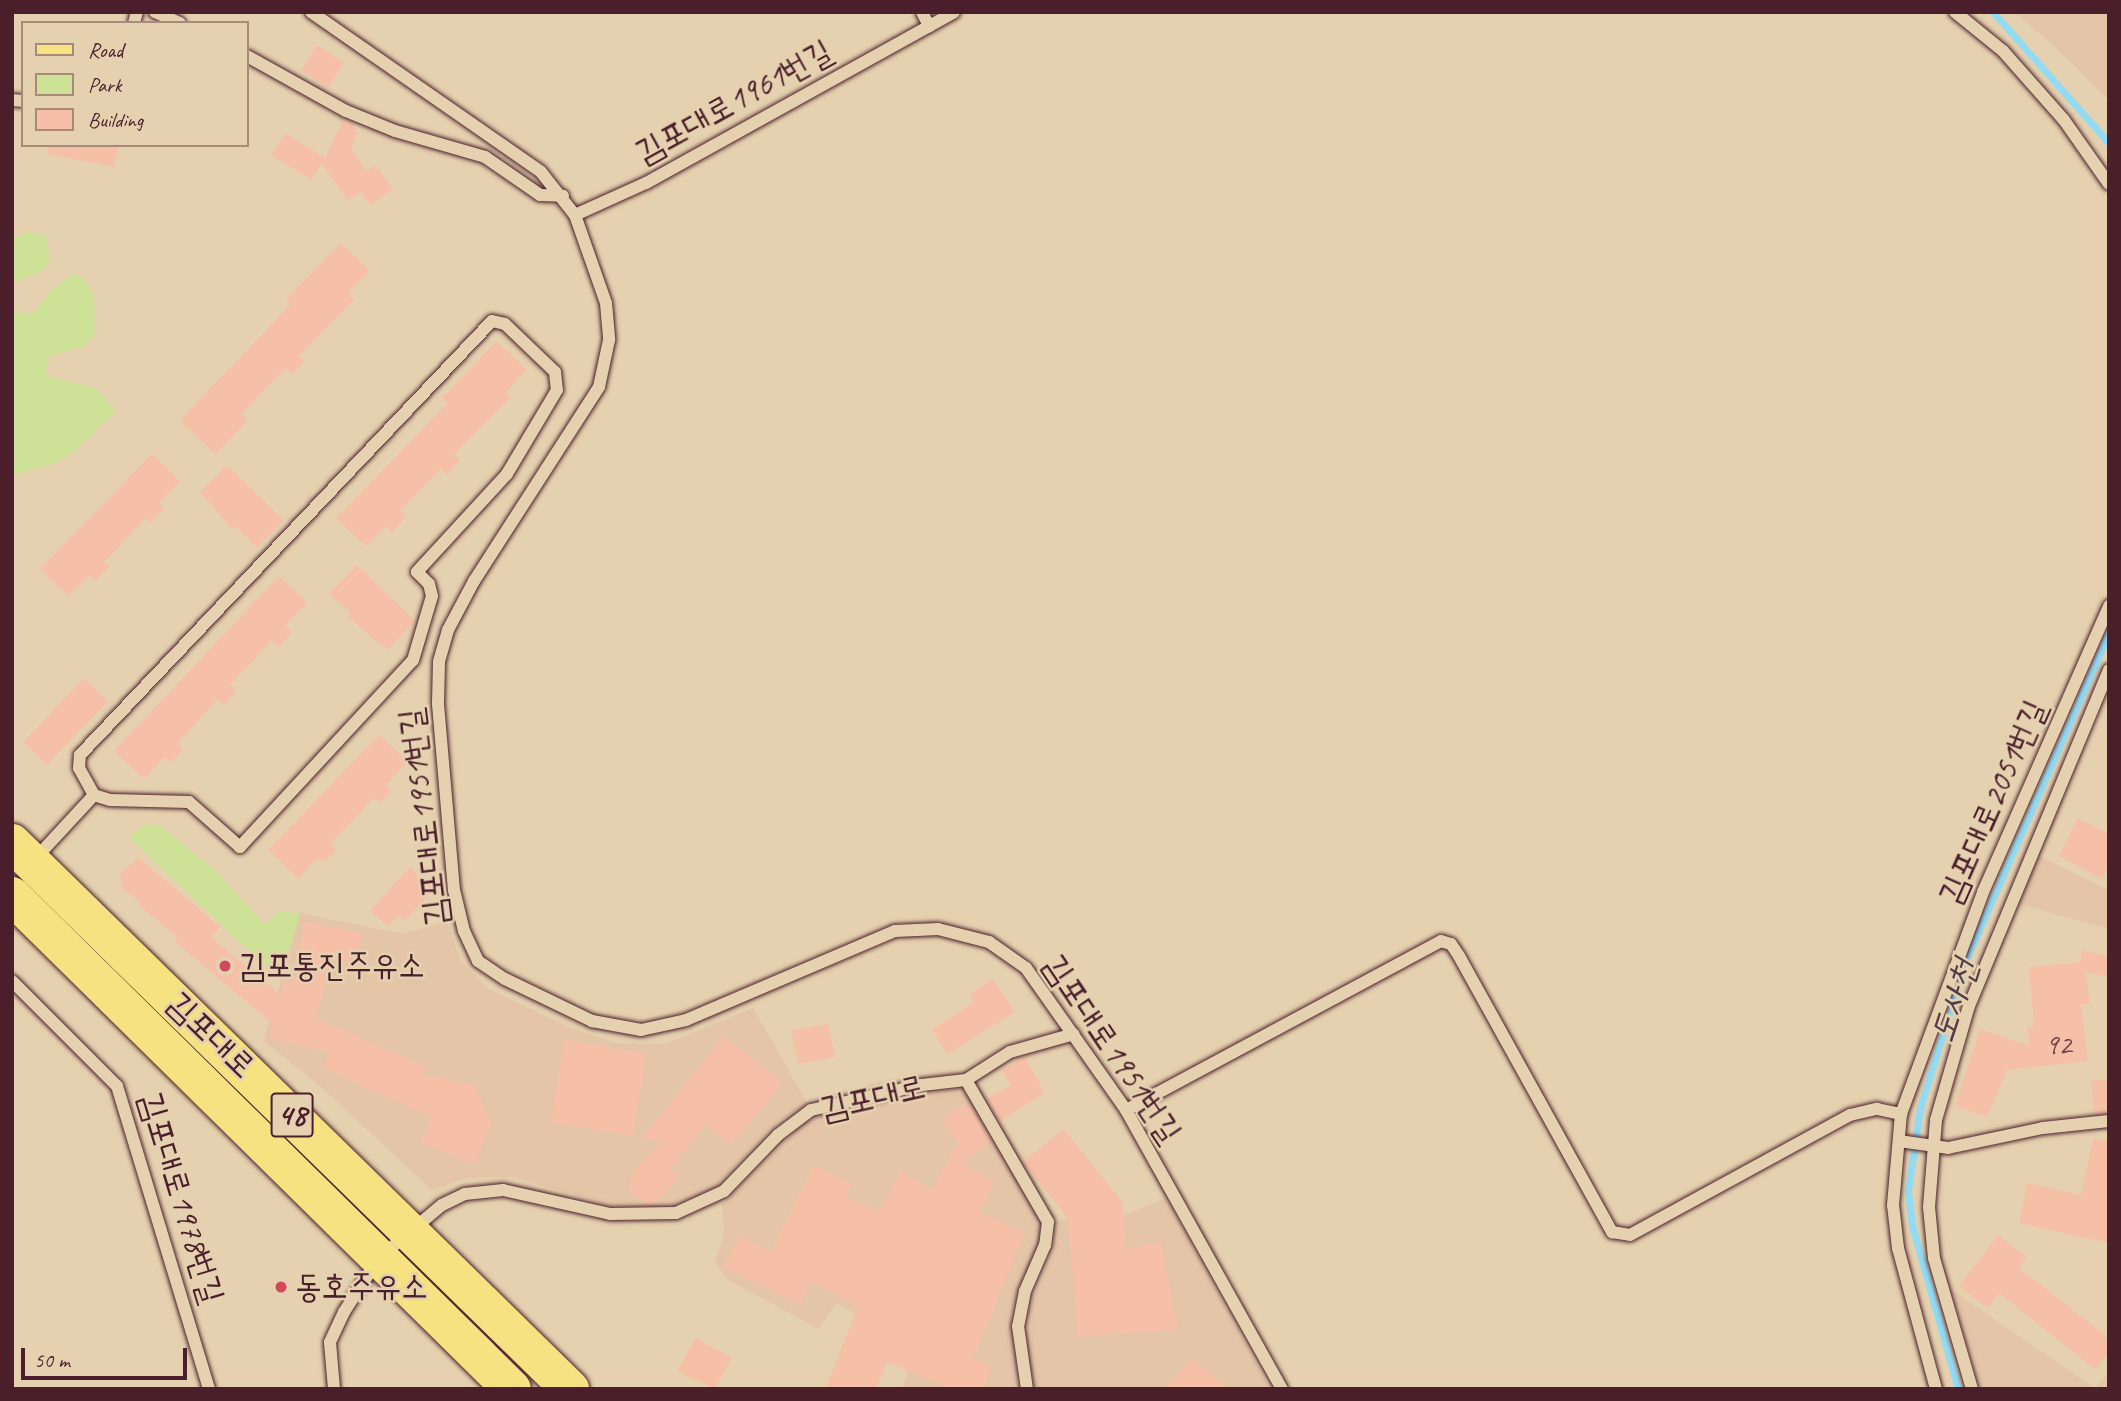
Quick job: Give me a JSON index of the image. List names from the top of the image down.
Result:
{
  "streets": {
    "main road": ["김포대로", "48"],
    "lane": [
      "김포대로1961번길",
      "김포대로2051번길",
      "김포대로1951번길",
      "김포대로1978번길"
    ]
  },
  "crossings": [
    ["김포대로1961번길", "김포대로1951번길"]
  ],
  "water": ["도사천"],
  "places": ["김포통진주유소", "동호주유소"],
  "house_numbers": ["92"],
  "legend": ["Road", "Park", "Building"],
  "scale_bar": "50 m"
}
